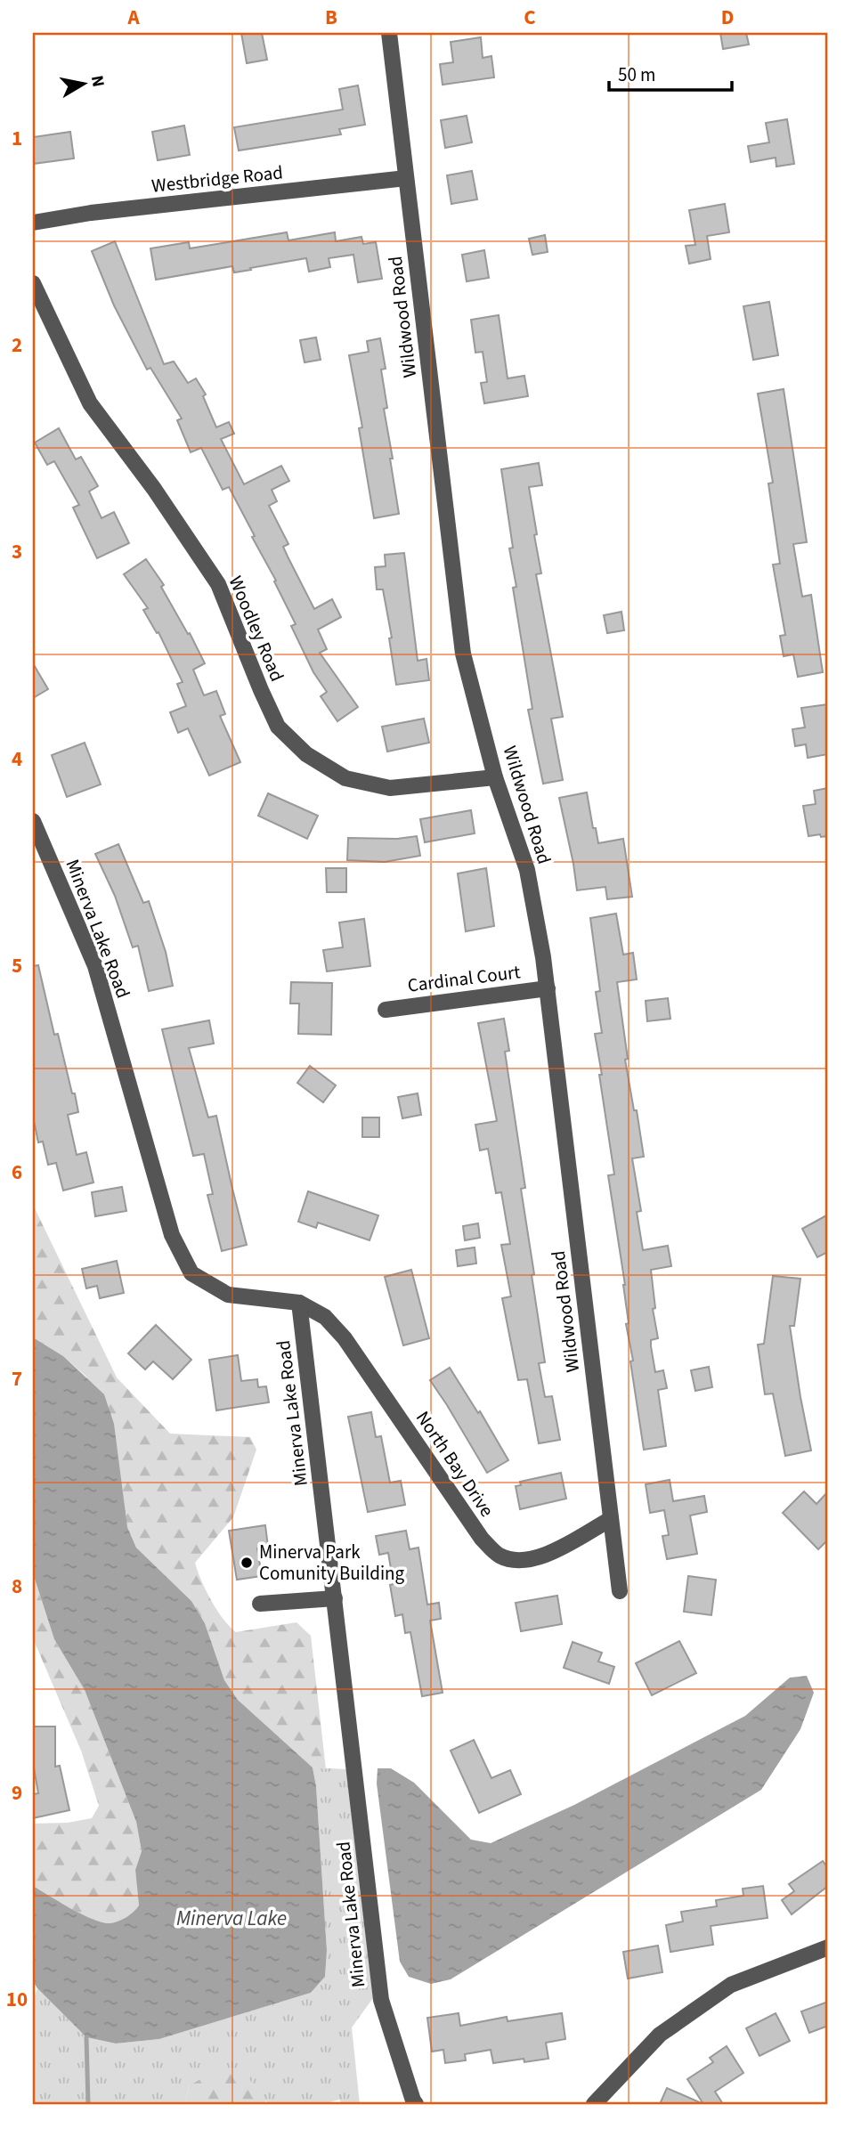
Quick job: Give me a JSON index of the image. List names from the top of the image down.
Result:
{
  "streets": {
    "street": [
      "Westbridge Road",
      "Wildwood Road",
      "Woodley Road",
      "Minerva Lake Road",
      "Cardinal Court",
      "North Bay Drive"
    ]
  },
  "crossings": [
    ["Westbridge Road", "Wildwood Road"],
    ["Wildwood Road", "Woodley Road"],
    ["Wildwood Road", "Cardinal Court"],
    ["Wildwood Road", "North Bay Drive"],
    ["Minerva Lake Road", "North Bay Drive"]
  ],
  "water": ["Minerva Lake"],
  "places": ["Minerva Park Comunity Building"],
  "scale_bar": "50 m",
  "north": "right",
  "grid": {
    "columns": [
      "A",
      "B",
      "C",
      "D"
    ],
    "rows": [
      "1",
      "2",
      "3",
      "4",
      "5",
      "6",
      "7",
      "8",
      "9",
      "10"
    ]
  }
}
